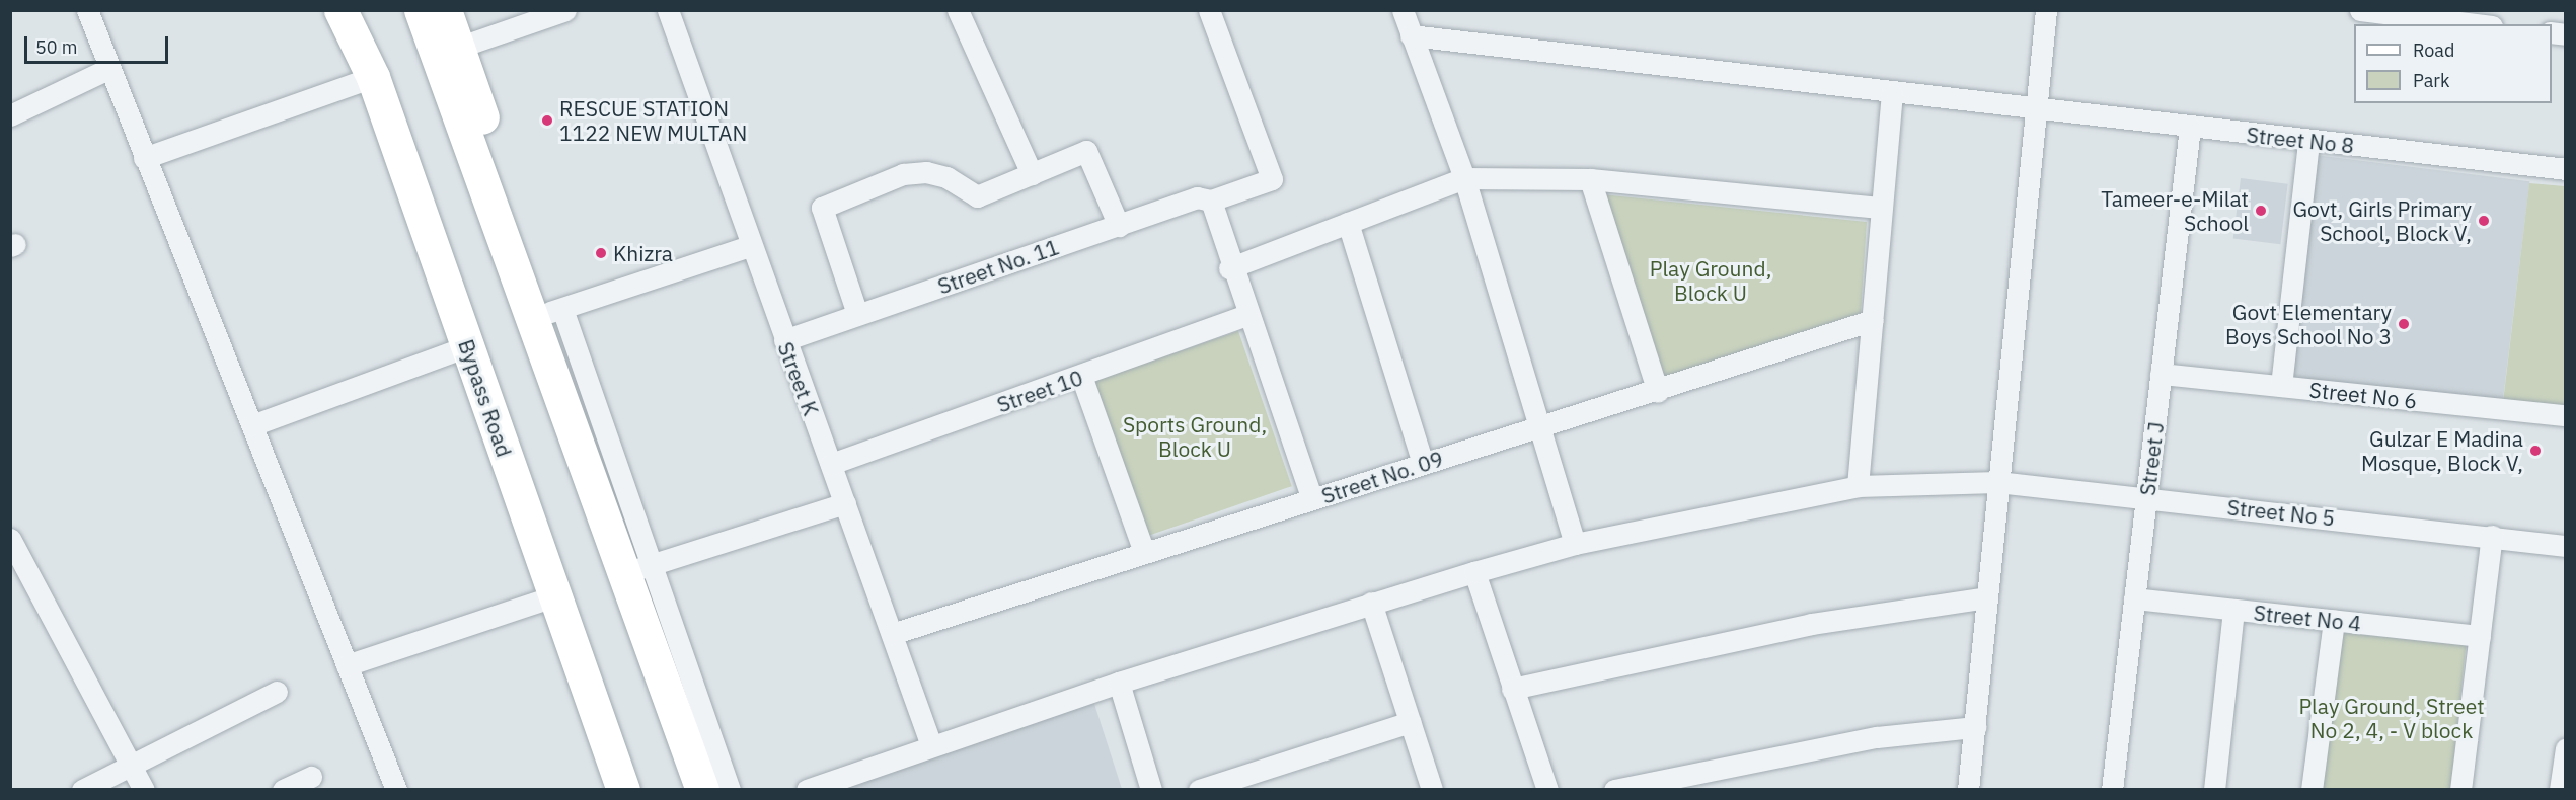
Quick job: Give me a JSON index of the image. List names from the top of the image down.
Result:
{
  "streets": {
    "main road": ["Bypass Road"],
    "street": [
      "Street No 8",
      "Street No. 11",
      "Street K",
      "Street 10",
      "Street No 6",
      "Street J",
      "Street No. 09",
      "Street No 5",
      "Street No 4"
    ]
  },
  "crossings": [
    ["Street No 8", "Street J"],
    ["Street No. 11", "Street K"],
    ["Street K", "Street 10"],
    ["Street K", "Street No. 09"],
    ["Street K", "Street No 5"],
    ["Street No 6", "Street J"],
    ["Street J", "Street No 5"],
    ["Street J", "Street No 4"]
  ],
  "parks": ["Play Ground, Block U", "Sports Ground, Block U", "Play Ground, Street No 2, 4, - V block"],
  "places": [
    "RESCUE STATION 1122 NEW MULTAN",
    "Tameer-e-Milat School",
    "Govt, Girls Primary School, Block V,",
    "Khizra",
    "Govt Elementary Boys School No 3",
    "Gulzar E Madina Mosque, Block V,"
  ],
  "legend": ["Road", "Park"],
  "scale_bar": "50 m"
}
